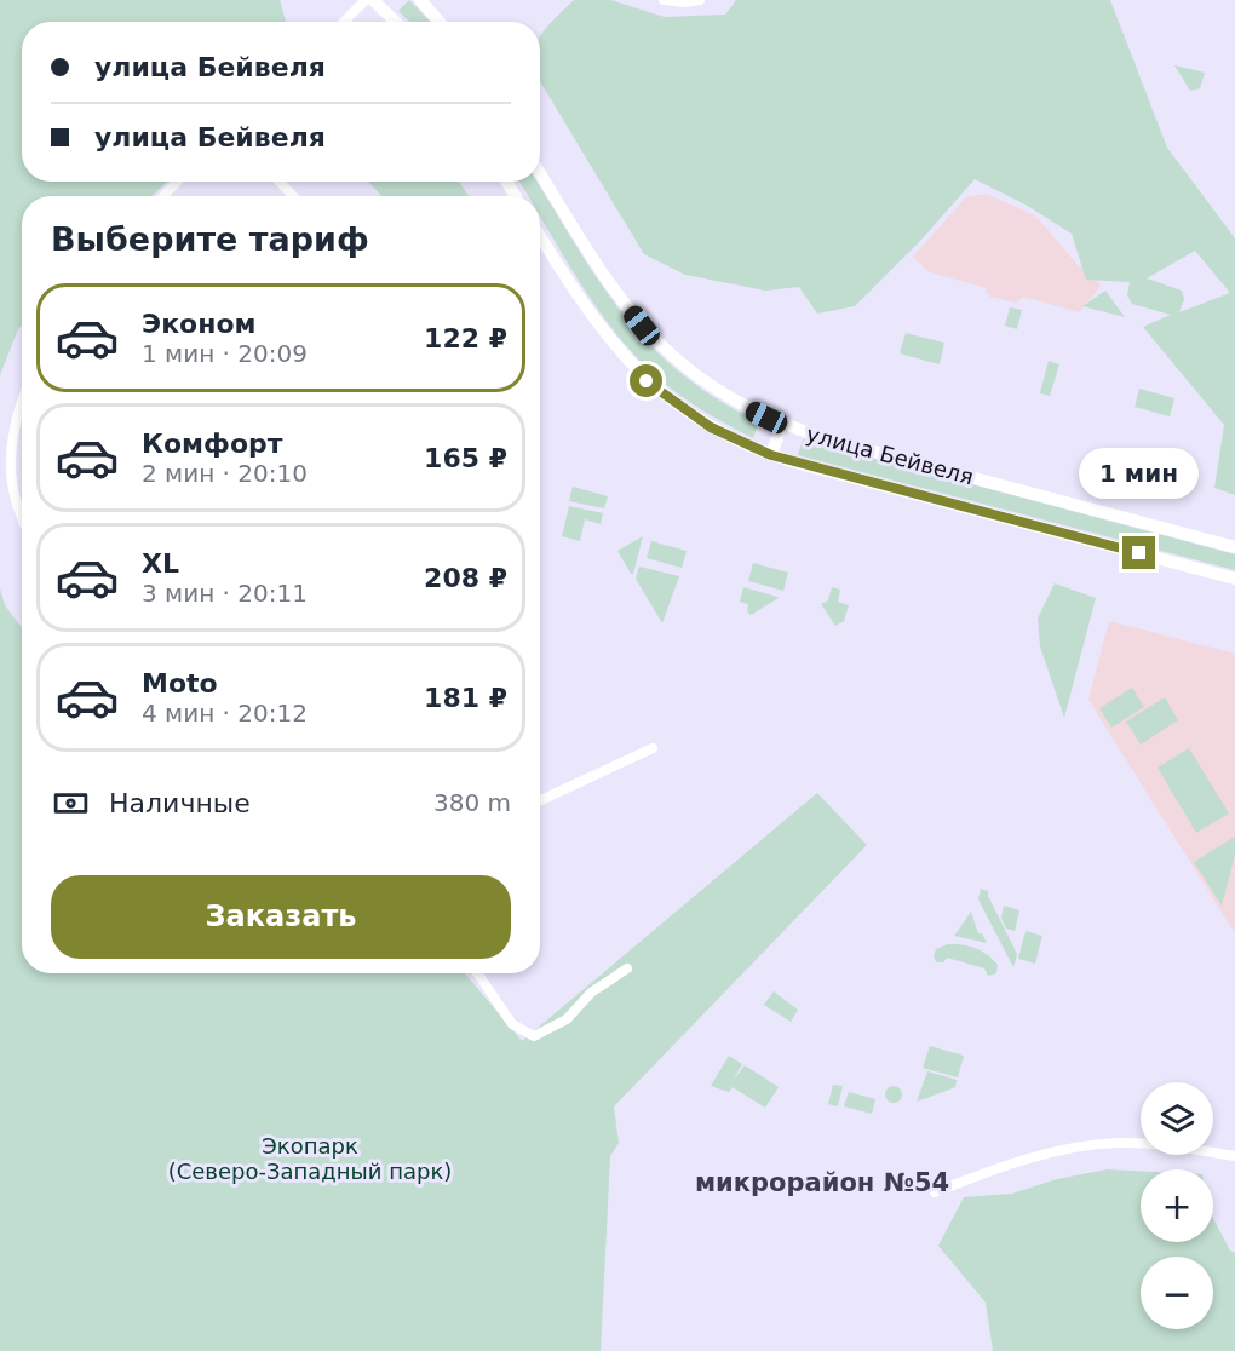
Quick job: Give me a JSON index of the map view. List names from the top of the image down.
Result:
{
  "streets": {
    "main road": ["улица Бейвеля"]
  },
  "districts": ["микрорайон №54"],
  "parks": ["Экопарк (Северо-Западный парк)"],
  "page": {
    "banner": ["улица Бейвеля", "улица Бейвеля"],
    "heading": "Выберите тариф",
    "list": [
      {
        "name": "Эконом",
        "note": "1 мин · 20:09",
        "value": "122 ₽"
      },
      {
        "name": "Комфорт",
        "note": "2 мин · 20:10",
        "value": "165 ₽"
      },
      {
        "name": "XL",
        "note": "3 мин · 20:11",
        "value": "208 ₽"
      },
      {
        "name": "Moto",
        "note": "4 мин · 20:12",
        "value": "181 ₽"
      }
    ],
    "bubble": "1 мин",
    "pay": ["Наличные", "380 m"],
    "buttons": "Заказать",
    "map_buttons": ["+", "−"]
  }
}
